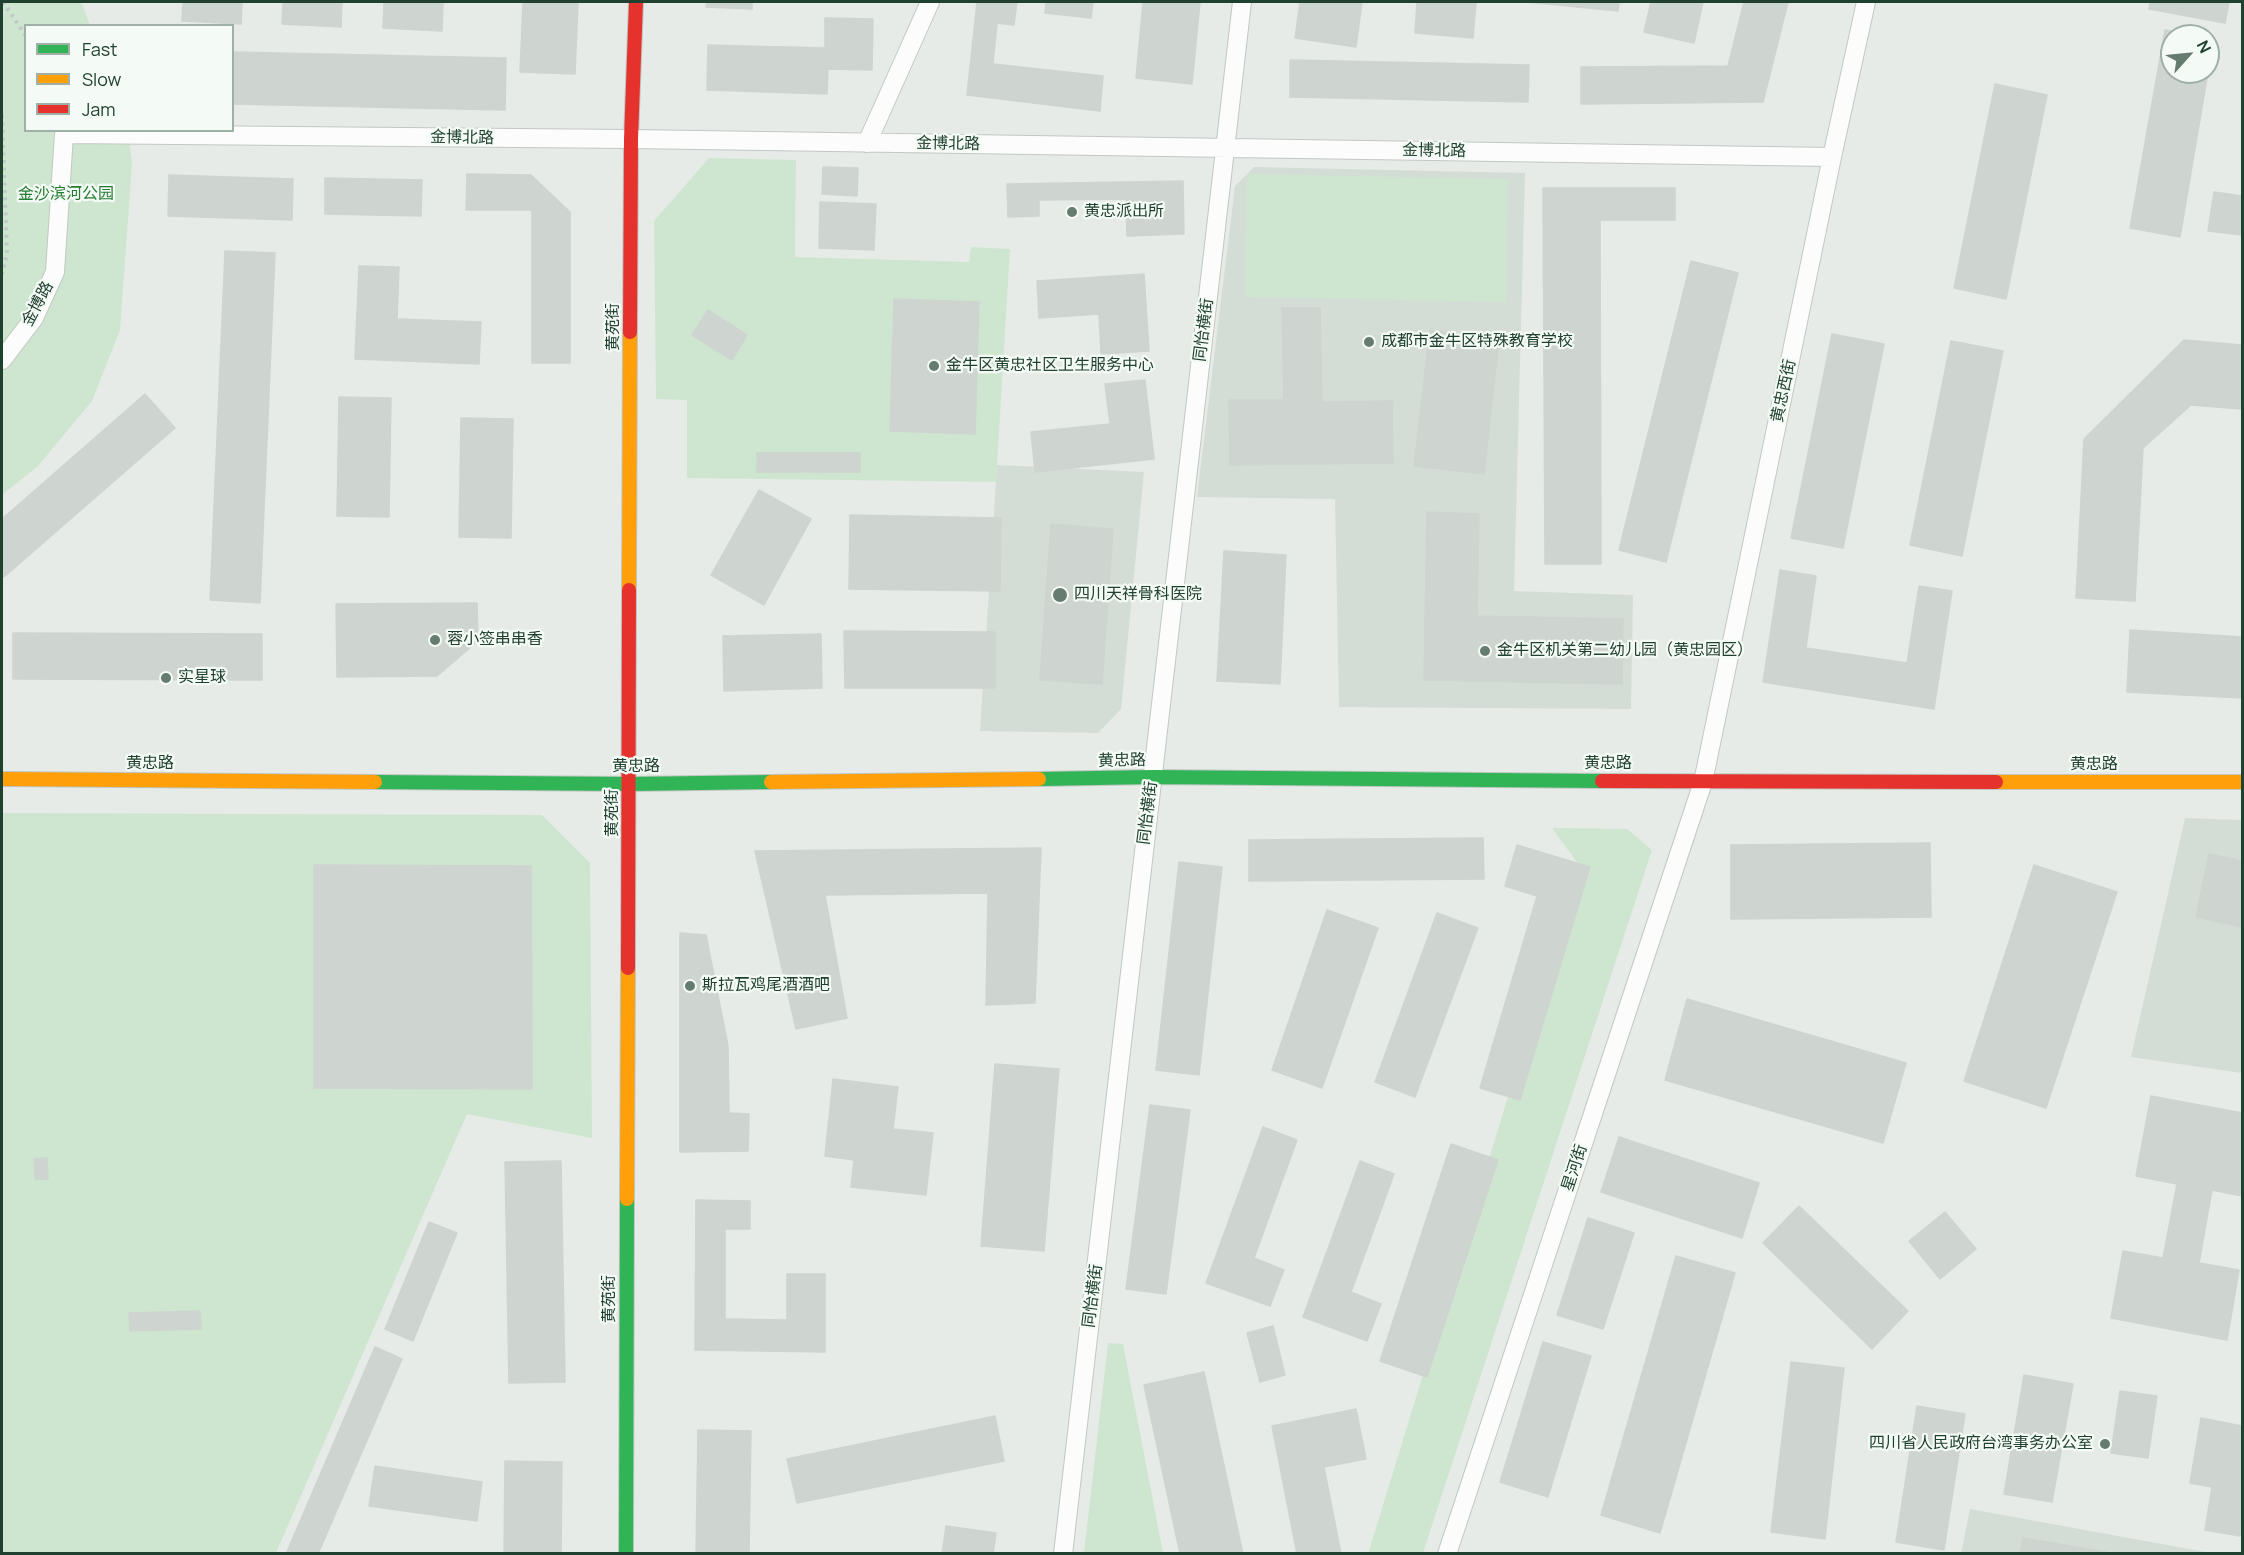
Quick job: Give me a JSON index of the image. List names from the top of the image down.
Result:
{
  "streets": {
    "street": [
      "金博北路",
      "金博路",
      "黄苑街",
      "同怡横街",
      "黄忠西街",
      "黄忠路",
      "星河街"
    ]
  },
  "crossings": [
    ["金博北路", "金博路"],
    ["金博北路", "黄苑街"],
    ["金博北路", "同怡横街"],
    ["金博北路", "黄忠西街"],
    ["黄苑街", "黄忠路"],
    ["同怡横街", "黄忠路"],
    ["黄忠西街", "黄忠路"],
    ["黄忠西街", "星河街"],
    ["黄忠路", "星河街"]
  ],
  "parks": ["金沙滨河公园"],
  "places": [
    "黄忠派出所",
    "成都市金牛区特殊教育学校",
    "金牛区黄忠社区卫生服务中心",
    "四川天祥骨科医院",
    "蓉小签串串香",
    "金牛区机关第二幼儿园（黄忠园区）",
    "实星球",
    "斯拉瓦鸡尾酒酒吧",
    "四川省人民政府台湾事务办公室"
  ],
  "legend": ["Fast", "Slow", "Jam"],
  "north": "top right"
}
